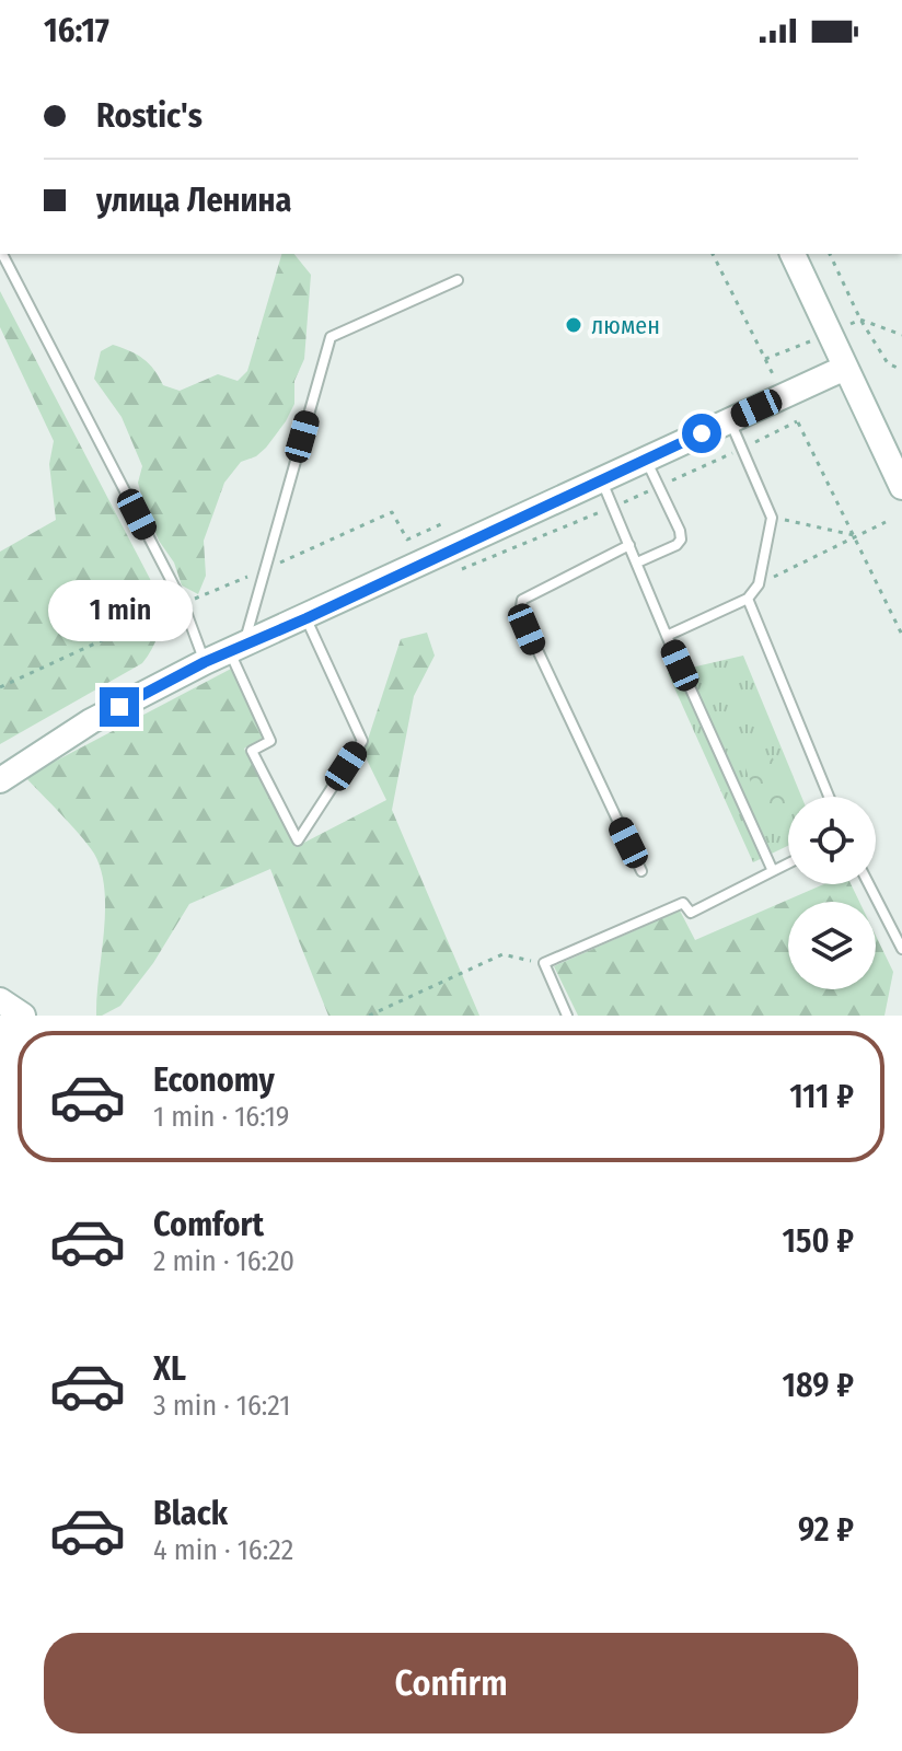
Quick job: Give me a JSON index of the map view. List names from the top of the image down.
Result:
{
  "places": ["люмен"],
  "page": {
    "status": "16:17",
    "banner": ["Rostiс's", "улица Ленина"],
    "bubble": "1 min",
    "list": [
      {
        "name": "Economy",
        "note": "1 min · 16:19",
        "value": "111 ₽"
      },
      {
        "name": "Comfort",
        "note": "2 min · 16:20",
        "value": "150 ₽"
      },
      {
        "name": "XL",
        "note": "3 min · 16:21",
        "value": "189 ₽"
      },
      {
        "name": "Black",
        "note": "4 min · 16:22",
        "value": "92 ₽"
      }
    ],
    "buttons": "Confirm"
  }
}
